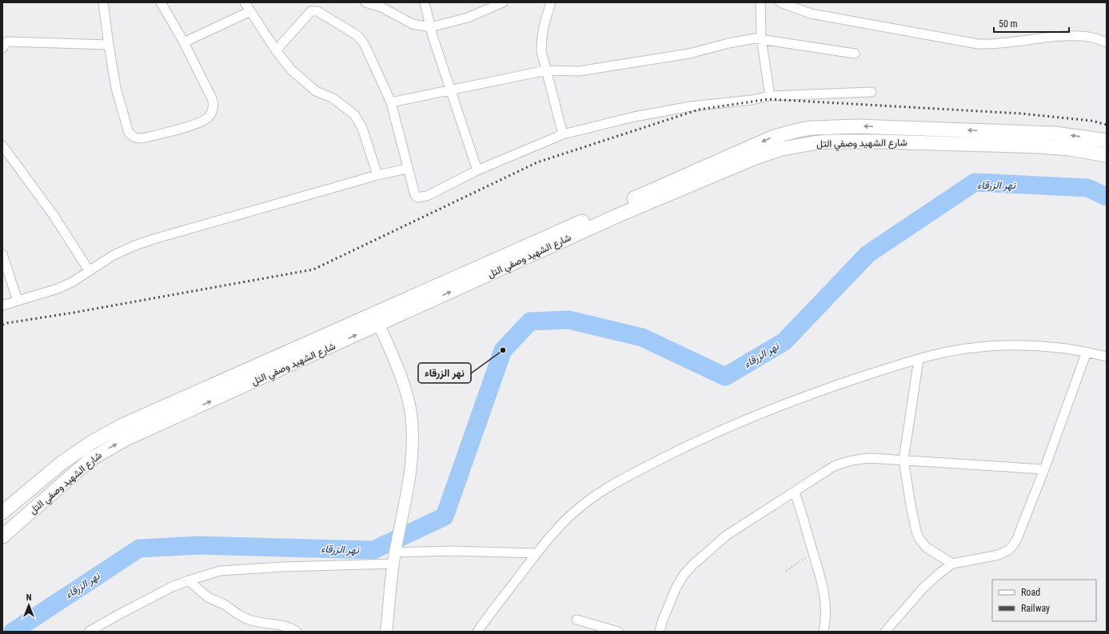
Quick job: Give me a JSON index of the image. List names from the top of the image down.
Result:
{
  "streets": {
    "main road": ["شارع الشهيد وصفي التل"]
  },
  "water": ["نهر الزرقاء"],
  "places": ["نهر الزرقاء"],
  "legend": ["Road", "Railway"],
  "scale_bar": "50 m",
  "north": "top"
}
